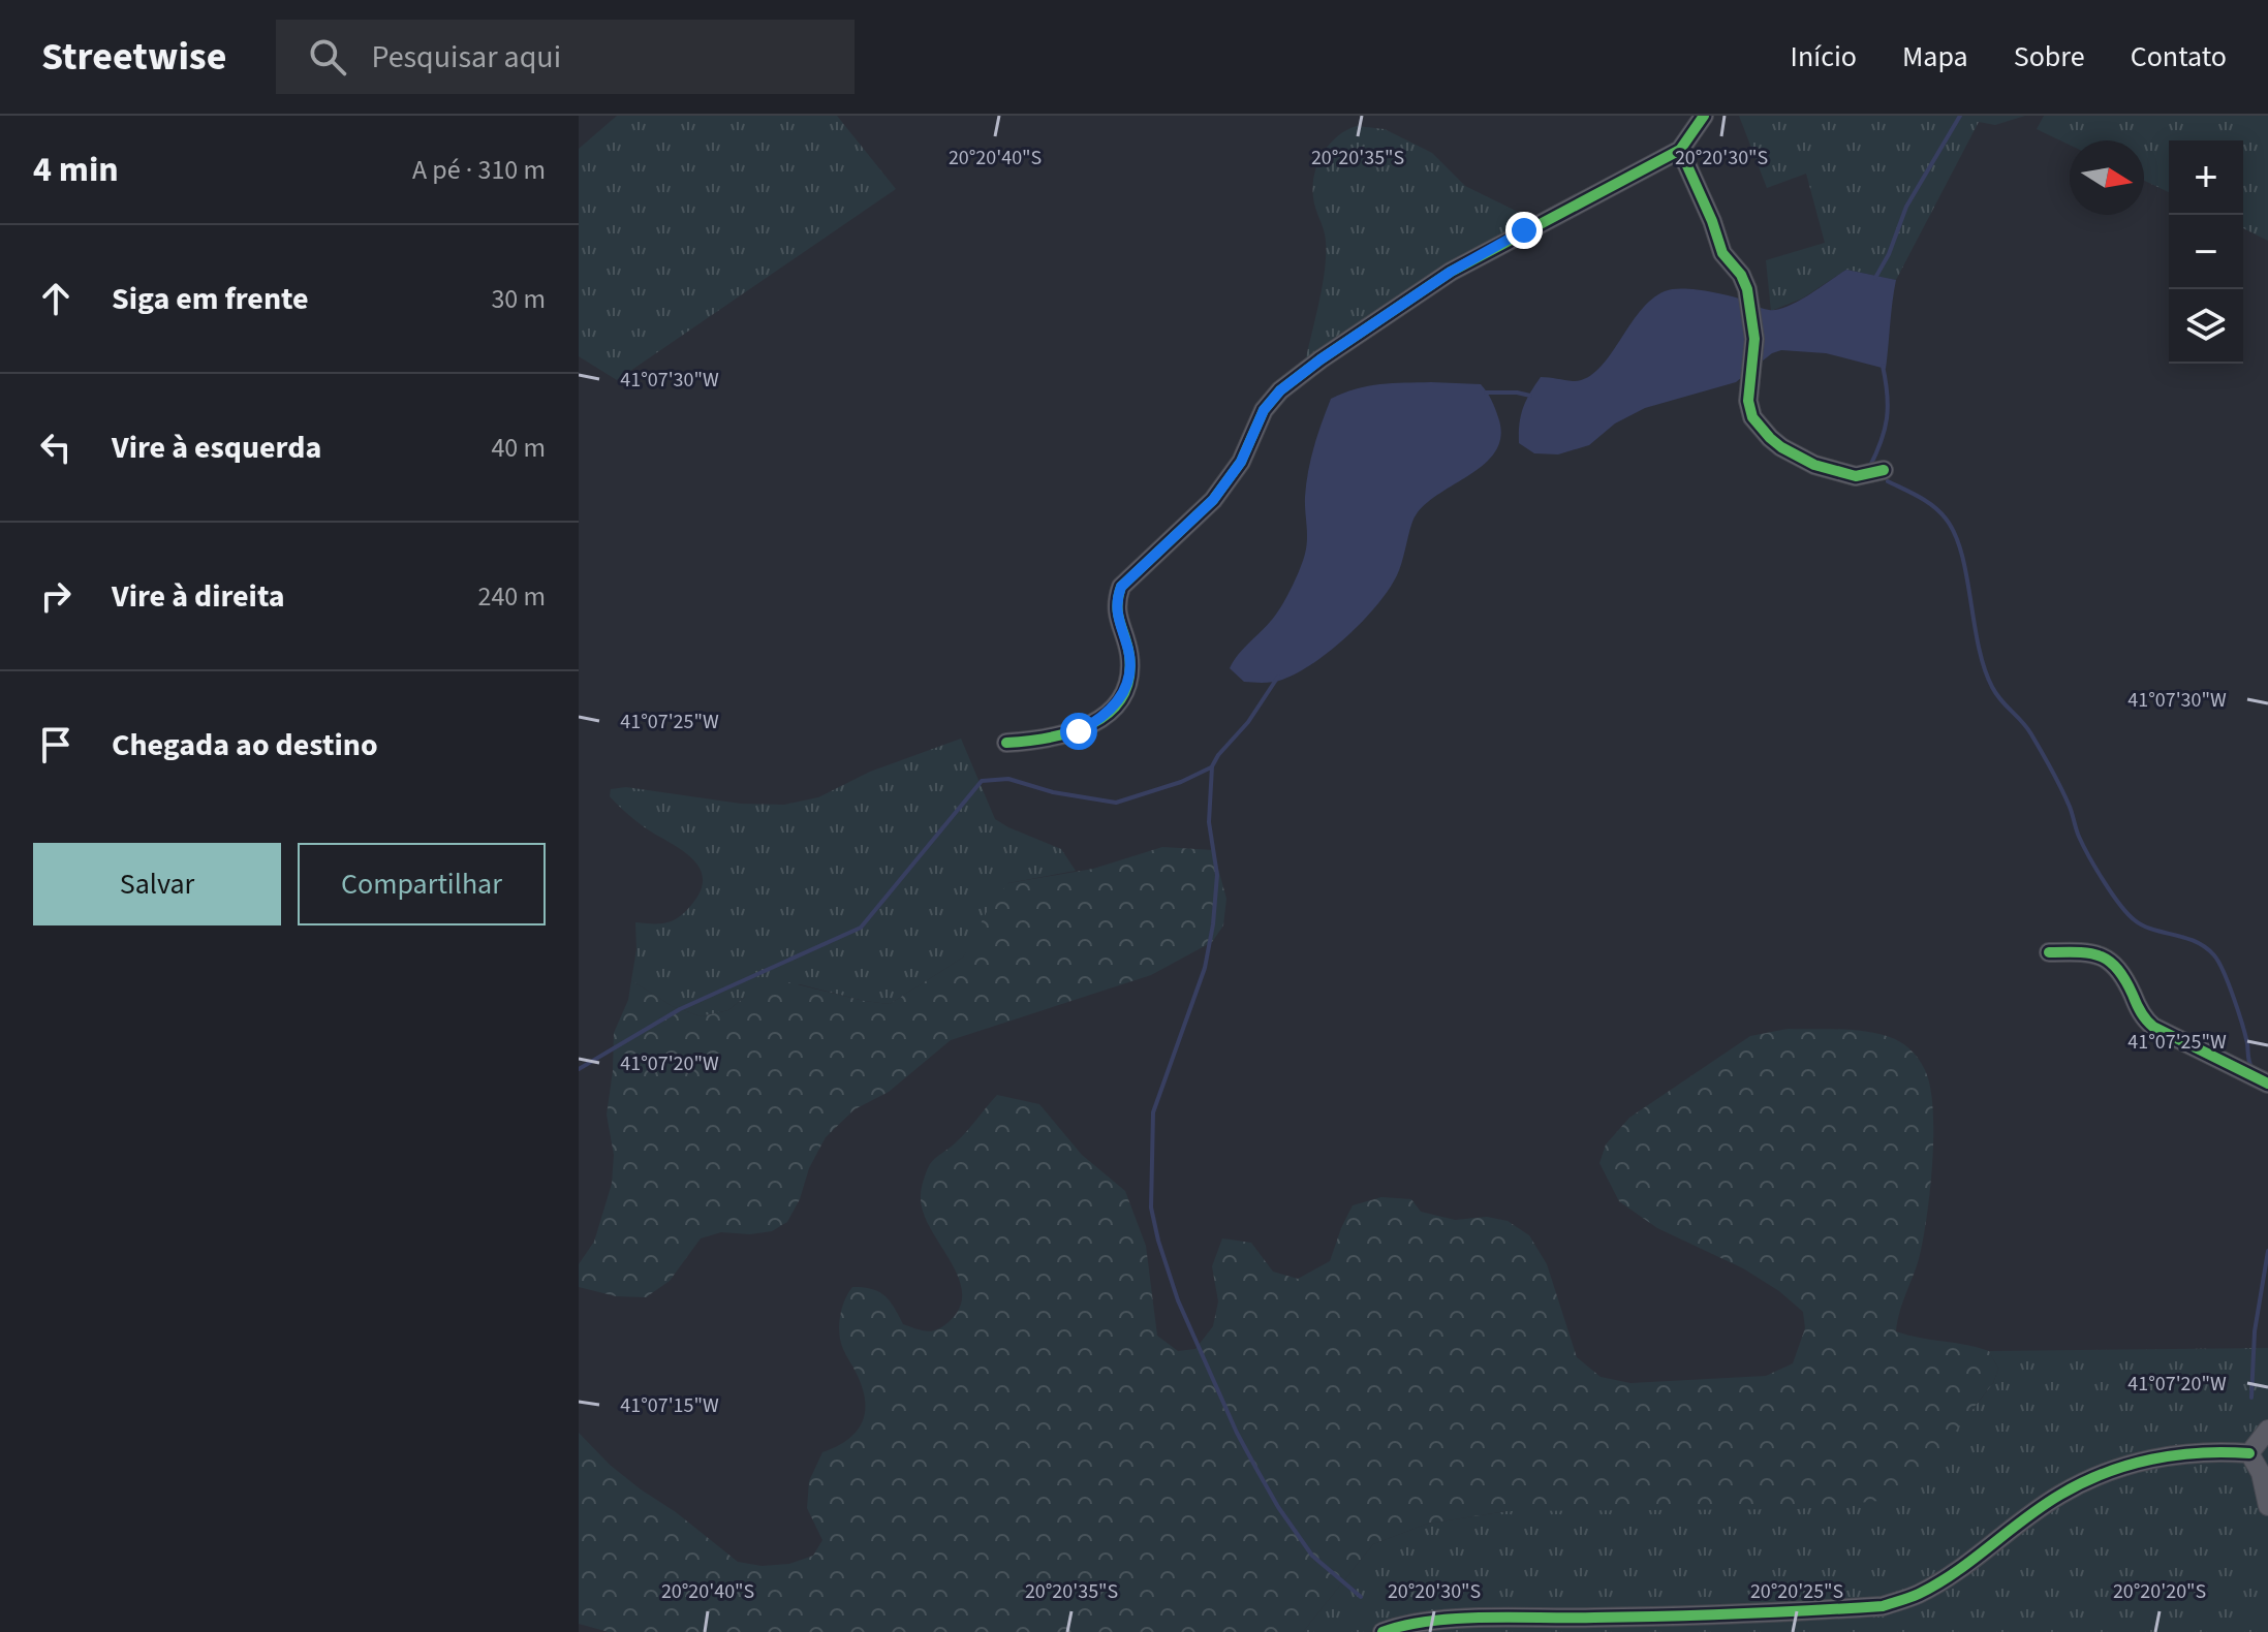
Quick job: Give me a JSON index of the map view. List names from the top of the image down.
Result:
{
  "north": "right",
  "page": {
    "header": "Streetwise",
    "search": "Pesquisar aqui",
    "nav": [
      "Início",
      "Mapa",
      "Sobre",
      "Contato"
    ],
    "heading": ["4 min", "A pé · 310 m"],
    "map_buttons": ["+", "−"],
    "list": [
      ["Siga em frente", "30 m"],
      ["Vire à esquerda", "40 m"],
      ["Vire à direita", "240 m"],
      "Chegada ao destino"
    ],
    "buttons": ["Salvar", "Compartilhar"]
  },
  "coordinates": [
    "20°20'40\"S",
    "20°20'35\"S",
    "20°20'30\"S",
    "41°07'30\"W",
    "41°07'25\"W",
    "41°07'20\"W",
    "41°07'15\"W",
    "20°20'25\"S",
    "20°20'20\"S"
  ]
}
